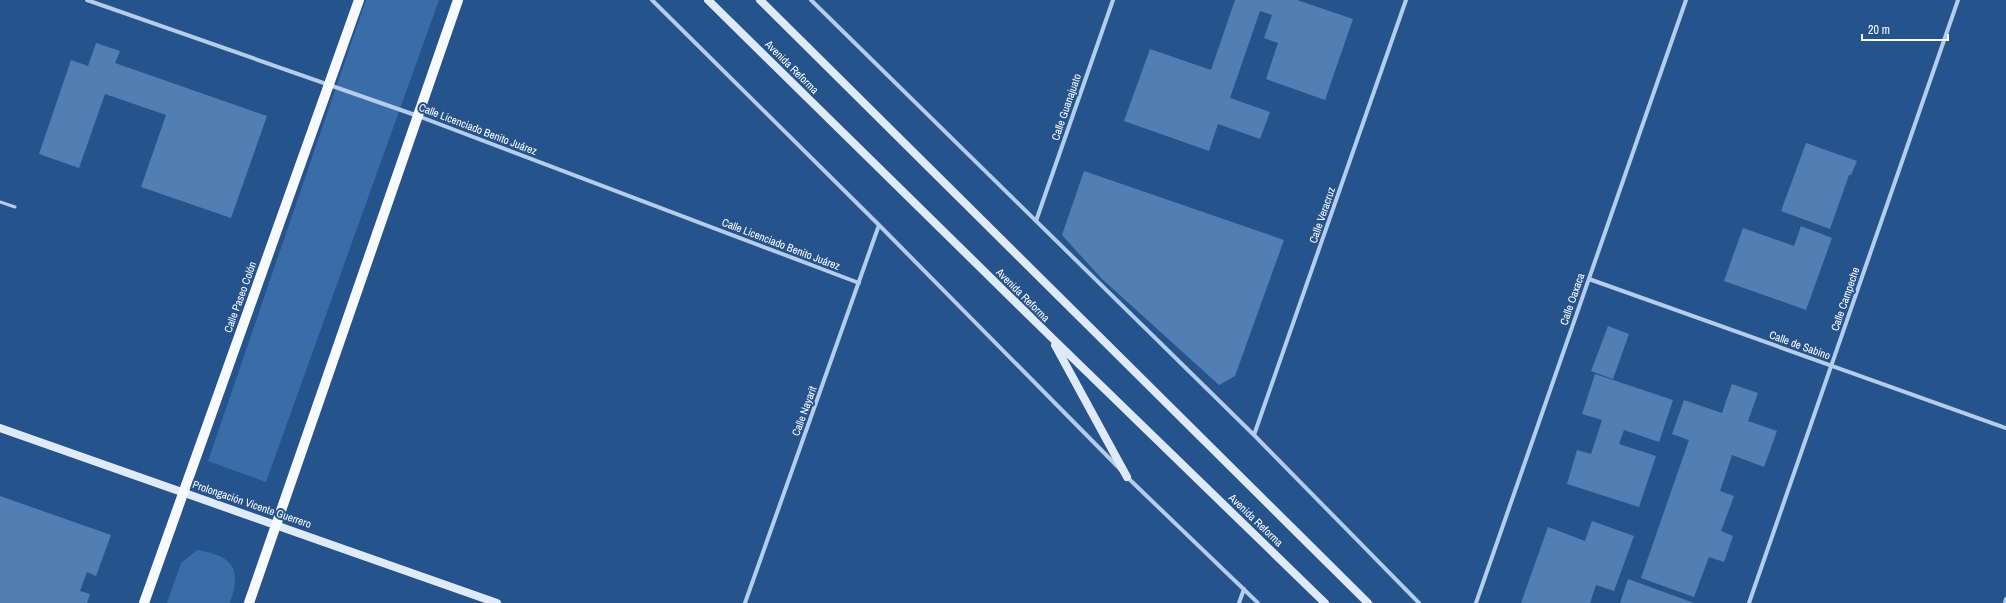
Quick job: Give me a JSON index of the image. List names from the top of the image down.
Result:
{
  "streets": {
    "main road": ["Avenida Reforma", "Calle Paseo Colón", "Prolongación Vicente Guerrero"],
    "street": [
      "Calle Guanajuato",
      "Calle Licenciado Benito Juárez",
      "Calle Veracruz",
      "Calle Oaxaca",
      "Calle Campeche",
      "Calle de Sabino",
      "Calle Nayarit"
    ]
  },
  "crossings": [
    ["Calle Licenciado Benito Juárez", "Calle Paseo Colón"],
    ["Calle Licenciado Benito Juárez", "Calle Nayarit"],
    ["Calle Paseo Colón", "Prolongación Vicente Guerrero"],
    ["Calle Oaxaca", "Calle de Sabino"],
    ["Calle Campeche", "Calle de Sabino"]
  ],
  "scale_bar": "20 m"
}
